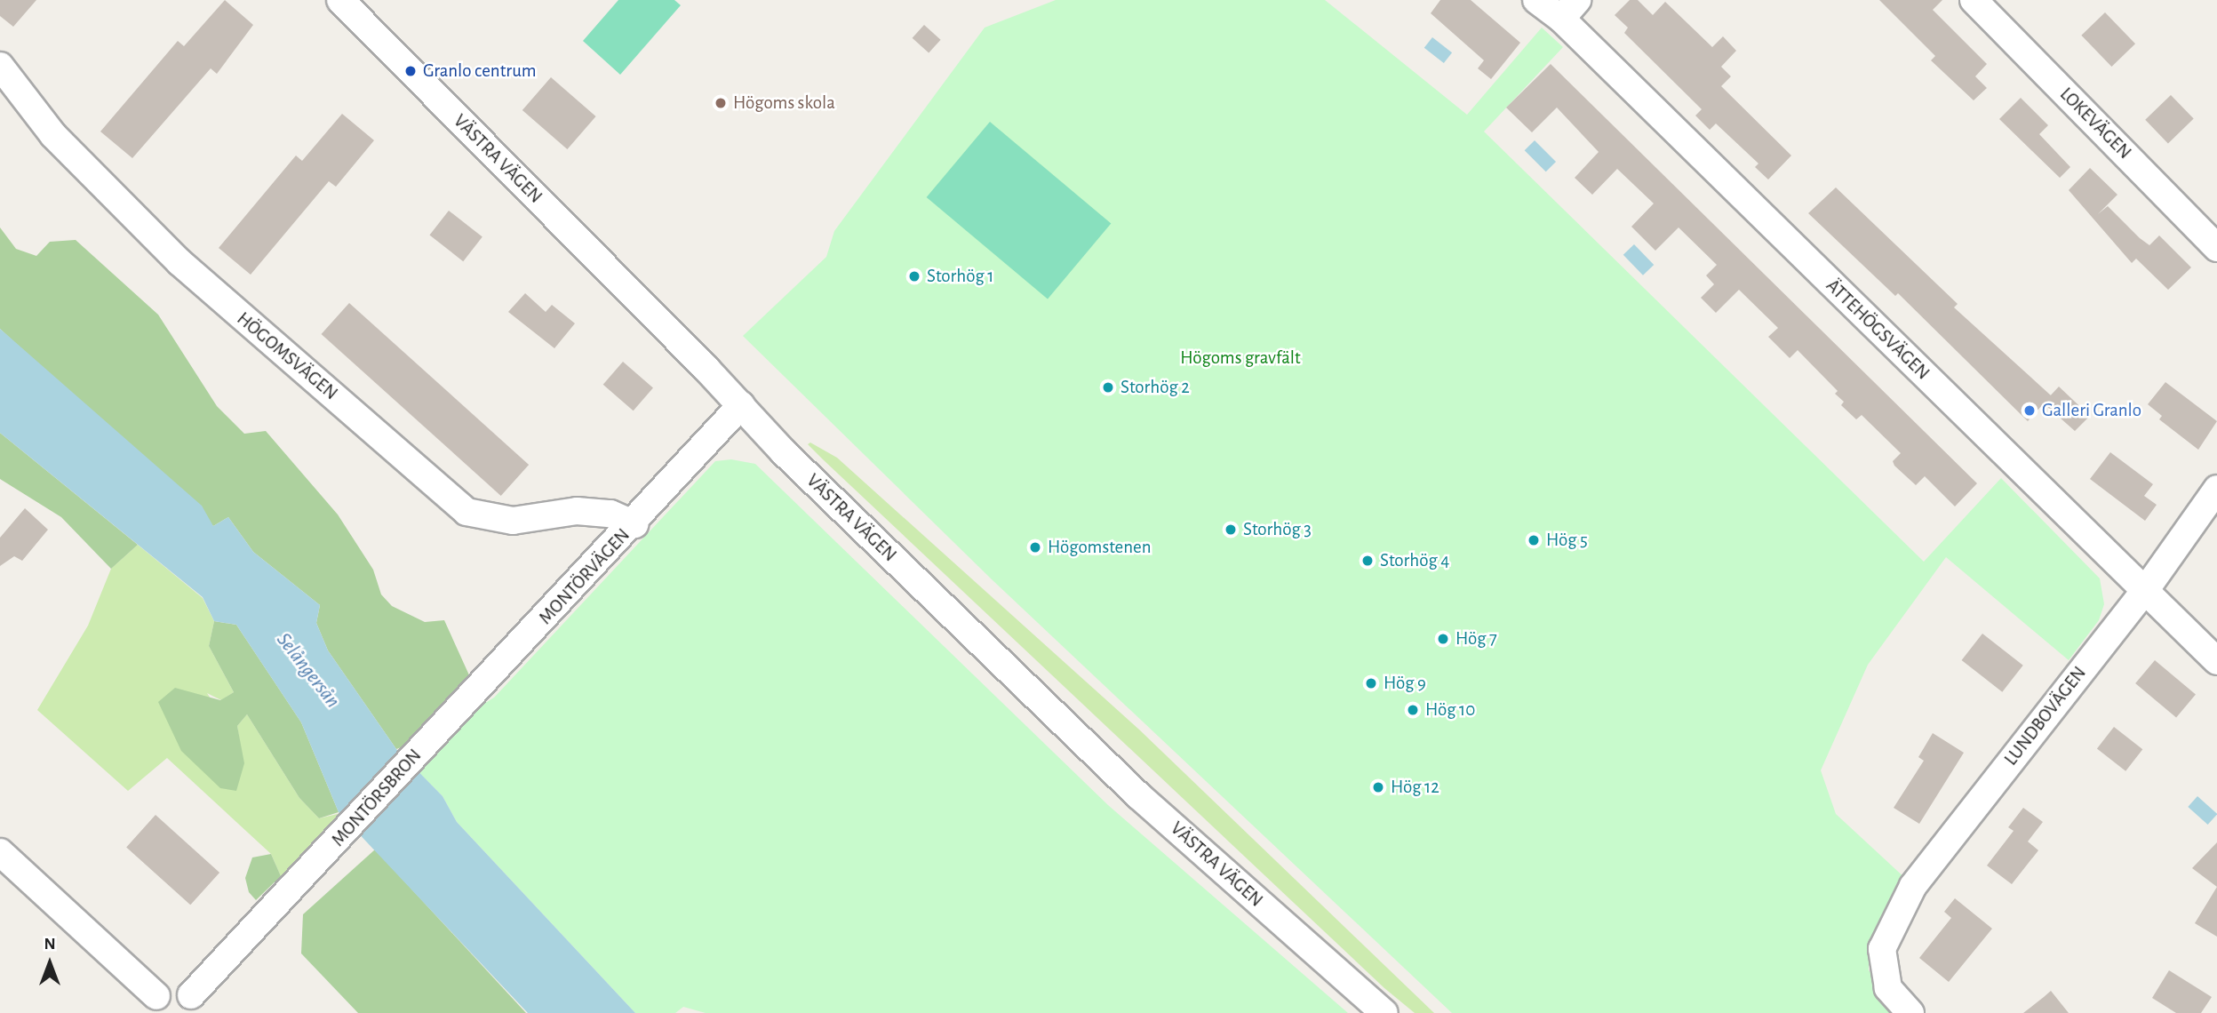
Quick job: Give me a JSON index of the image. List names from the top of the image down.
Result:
{
  "streets": {
    "street": [
      "LOKEVÄGEN",
      "VÄSTRA VÄGEN",
      "ÄTTEHÖGSVÄGEN",
      "HÖGOMSVÄGEN",
      "MONTÖRVÄGEN",
      "LUNDBOVÄGEN",
      "MONTÖRSBRON"
    ]
  },
  "crossings": [
    ["VÄSTRA VÄGEN", "MONTÖRVÄGEN"],
    ["ÄTTEHÖGSVÄGEN", "LUNDBOVÄGEN"],
    ["HÖGOMSVÄGEN", "MONTÖRVÄGEN"],
    ["MONTÖRVÄGEN", "MONTÖRSBRON"]
  ],
  "water": ["Selångersån"],
  "parks": ["Högoms gravfält"],
  "places": [
    "Granlo centrum",
    "Högoms skola",
    "Storhög 1",
    "Storhög 2",
    "Galleri Granlo",
    "Storhög 3",
    "Hög 5",
    "Högomstenen",
    "Storhög 4",
    "Hög 7",
    "Hög 9",
    "Hög 10",
    "Hög 12"
  ],
  "north": "top"
}
